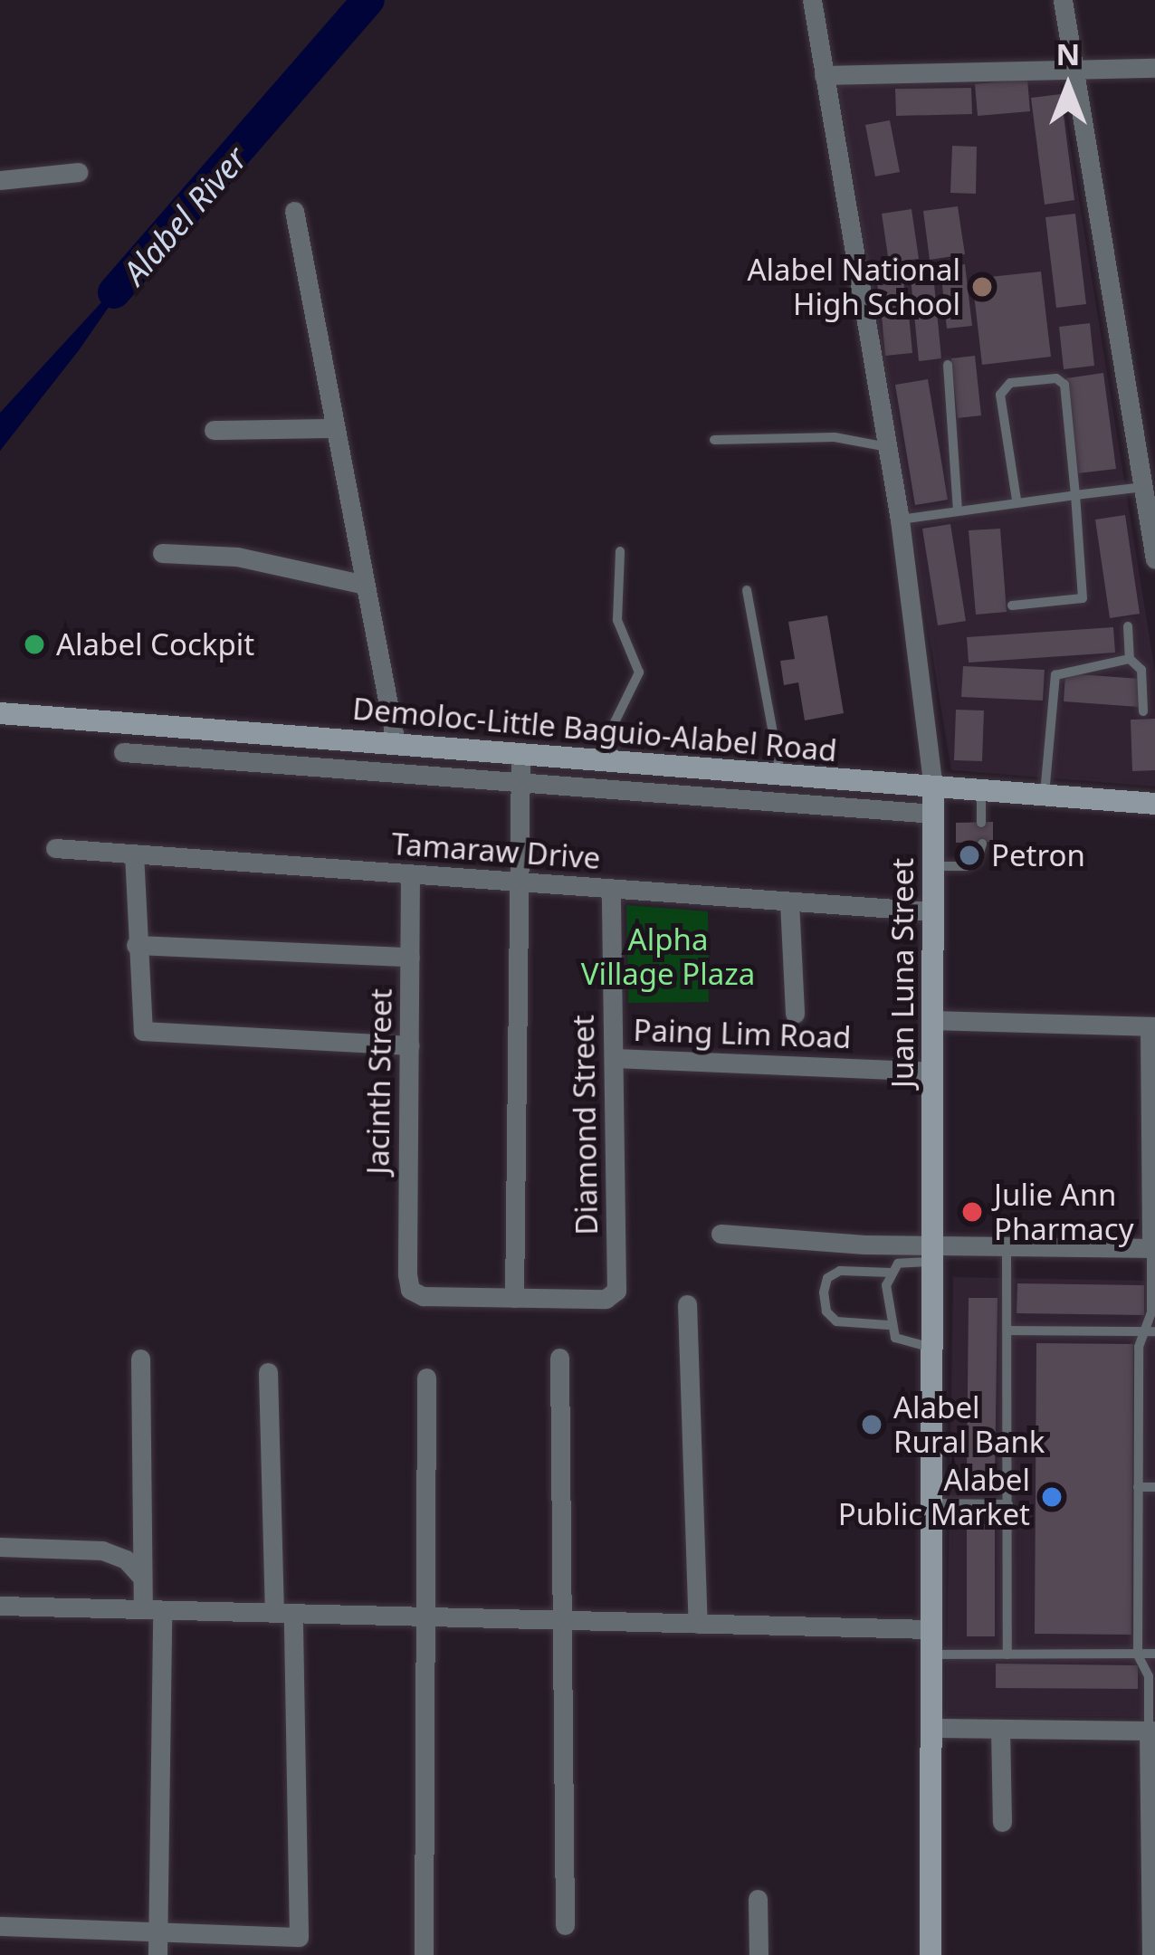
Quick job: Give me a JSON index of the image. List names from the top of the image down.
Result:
{
  "streets": {
    "main road": ["Demoloc-Little Baguio-Alabel Road", "Juan Luna Street"],
    "street": [
      "Tamaraw Drive",
      "Paing Lim Road",
      "Jacinth Street",
      "Diamond Street"
    ]
  },
  "crossings": [
    ["Demoloc-Little Baguio-Alabel Road", "Juan Luna Street"],
    ["Tamaraw Drive", "Juan Luna Street"],
    ["Tamaraw Drive", "Jacinth Street"],
    ["Tamaraw Drive", "Diamond Street"],
    ["Juan Luna Street", "Paing Lim Road"],
    ["Paing Lim Road", "Diamond Street"],
    ["Jacinth Street", "Diamond Street"]
  ],
  "water": ["Alabel River"],
  "parks": ["Alpha Village Plaza"],
  "places": [
    "Alabel National High School",
    "Alabel Cockpit",
    "Petron",
    "Julie Ann Pharmacy",
    "Alabel Rural Bank",
    "Alabel Public Market"
  ],
  "north": "top"
}
